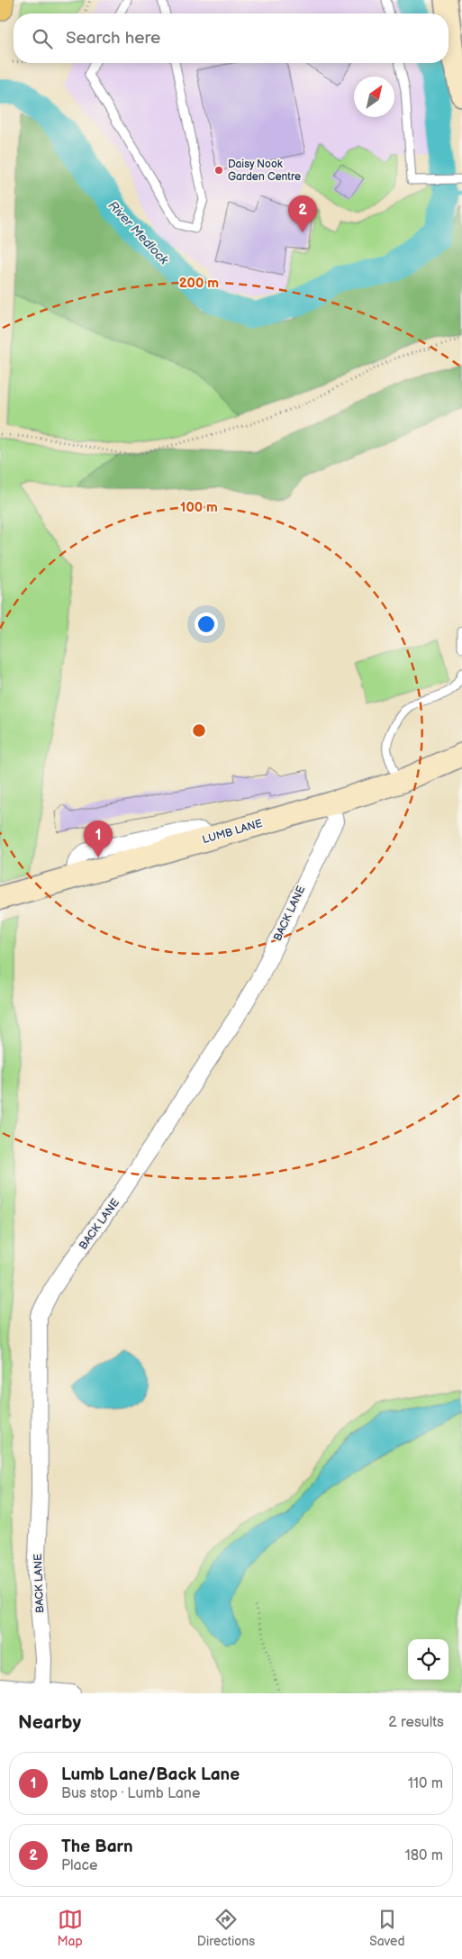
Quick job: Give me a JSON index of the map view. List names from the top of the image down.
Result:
{
  "streets": {
    "street": ["LUMB LANE", "BACK LANE"]
  },
  "crossings": [
    ["LUMB LANE", "BACK LANE"]
  ],
  "water": ["River Medlock"],
  "places": ["Daisy Nook Garden Centre"],
  "north": "top right",
  "page": {
    "search": "Search here",
    "pins": ["2", "1"],
    "heading": ["Nearby", "2 results"],
    "list": [
      {
        "mark": "1",
        "name": "Lumb Lane/Back Lane",
        "note": "Bus stop · Lumb Lane",
        "value": "110 m"
      },
      {
        "mark": "2",
        "name": "The Barn",
        "note": "Place",
        "value": "180 m"
      }
    ],
    "nav": ["Map", "Directions", "Saved"]
  },
  "rings": ["200 m", "100 m"]
}
